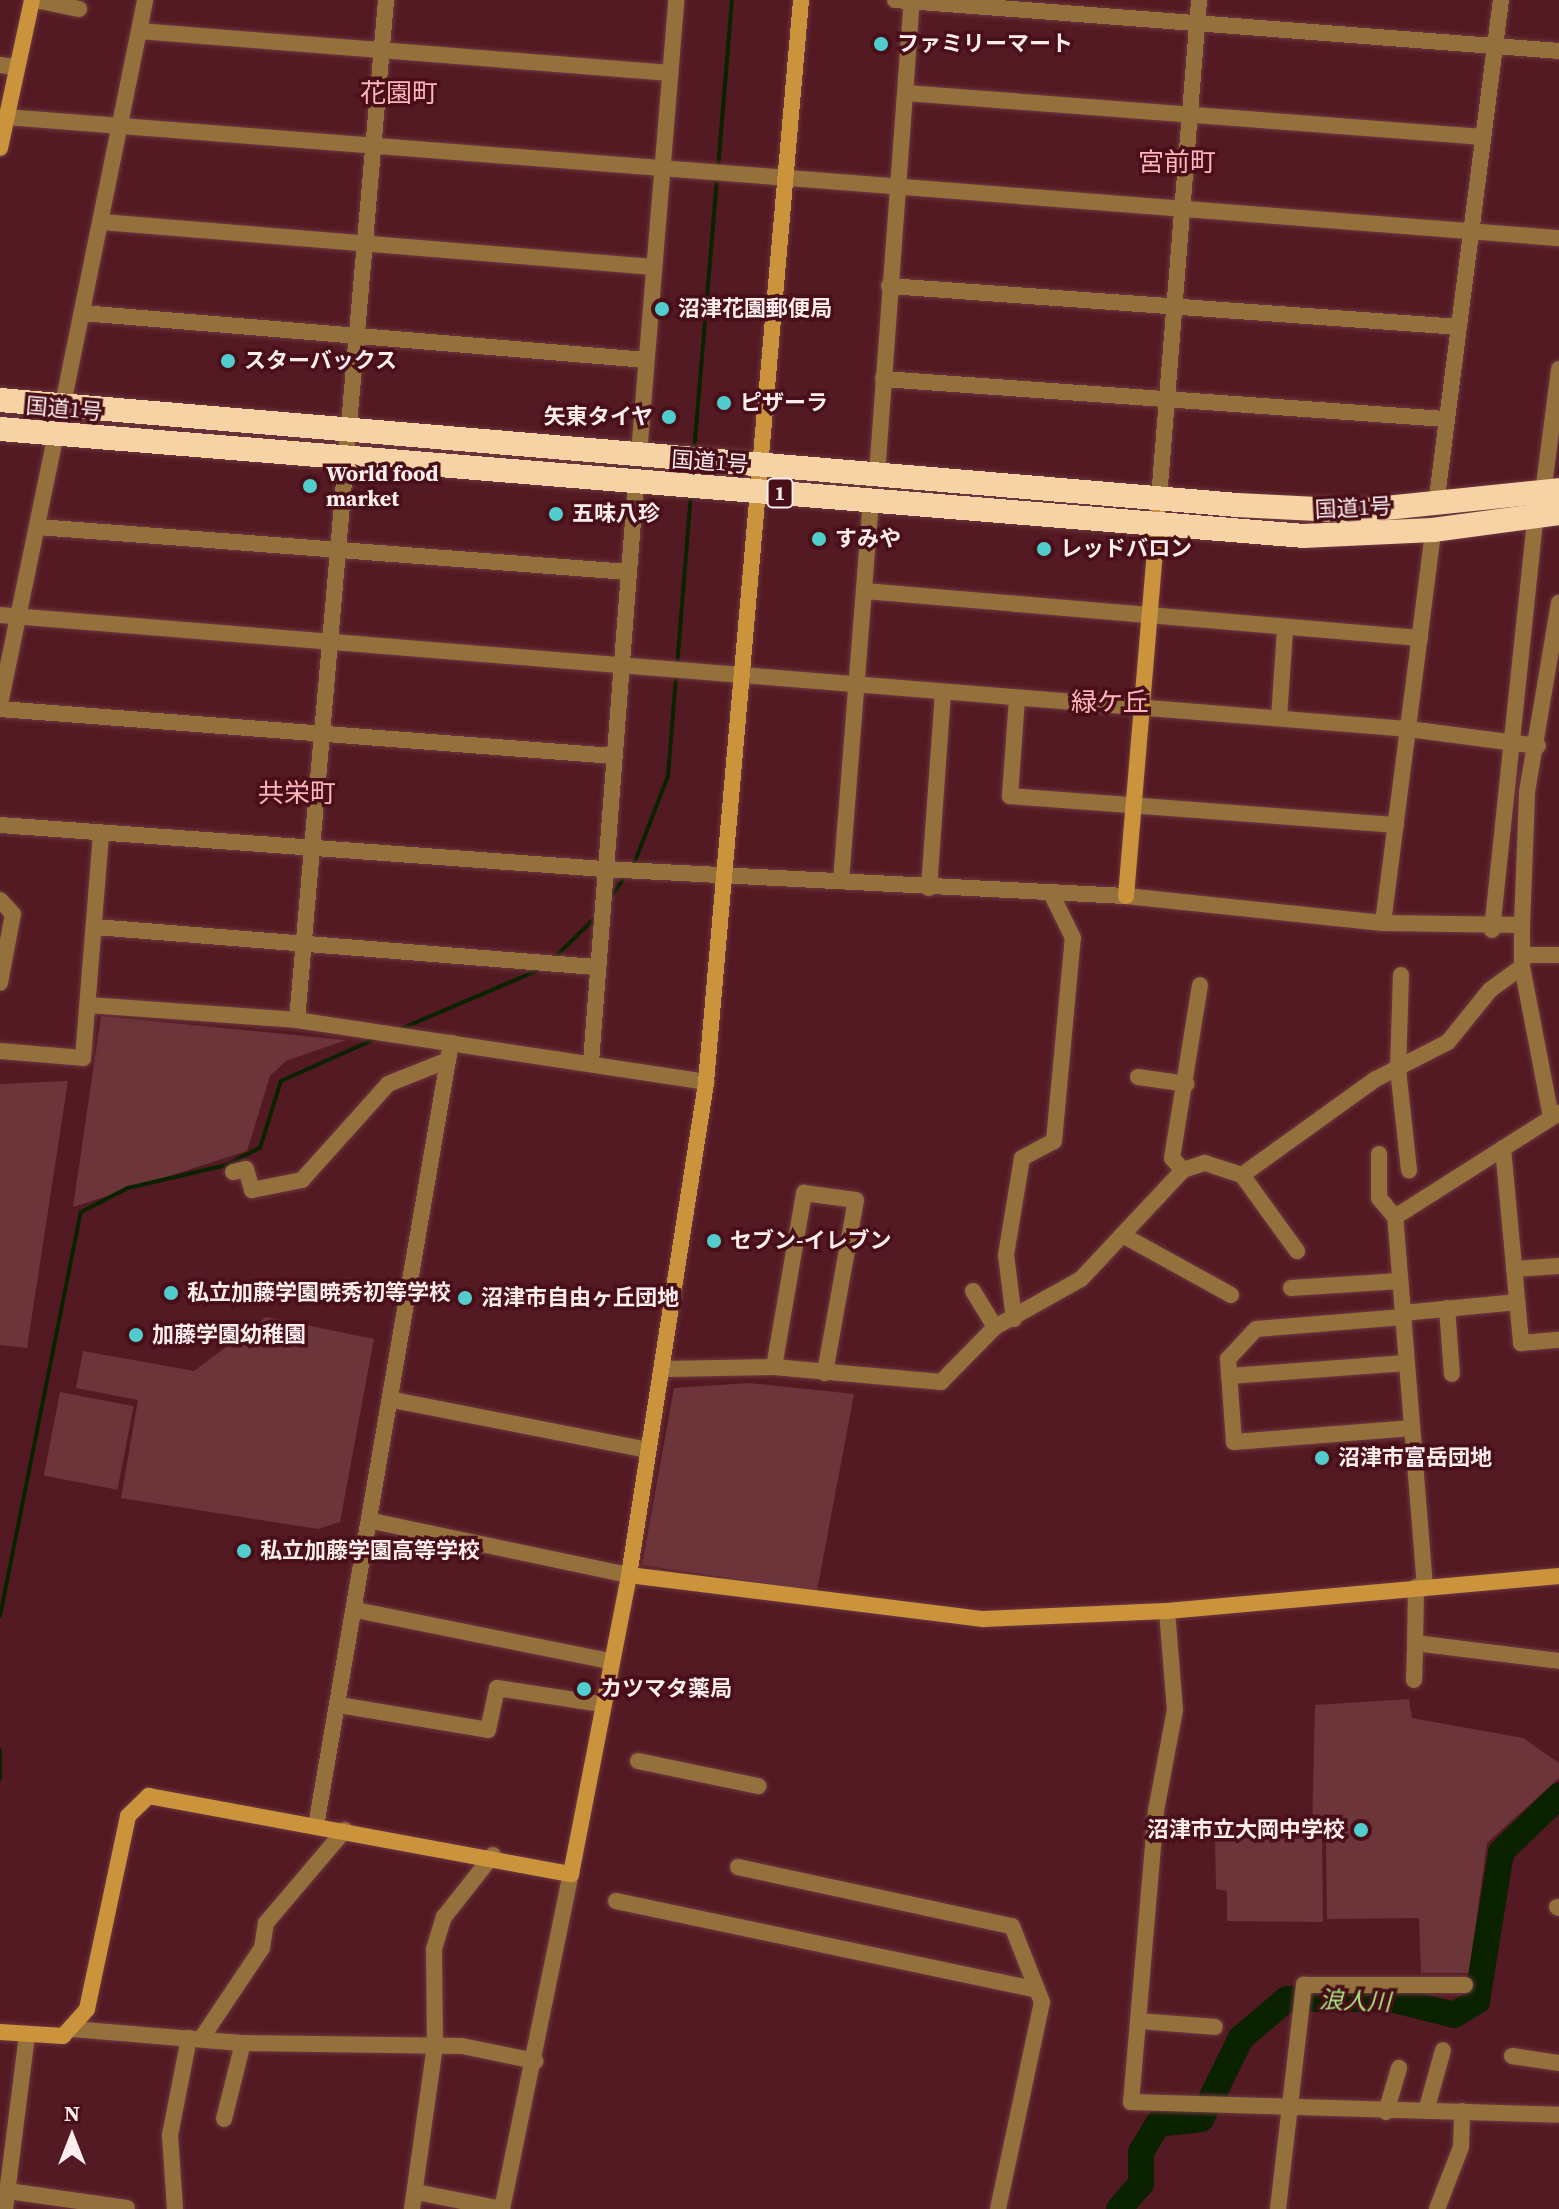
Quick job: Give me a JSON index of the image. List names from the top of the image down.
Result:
{
  "streets": {
    "highway": ["国道1号", "1"]
  },
  "districts": [
    "花園町",
    "宮前町",
    "緑ケ丘",
    "共栄町"
  ],
  "water": ["浪人川"],
  "places": [
    "ファミリーマート",
    "沼津花園郵便局",
    "スターバックス",
    "ピザーラ",
    "矢東タイヤ",
    "World food market",
    "五味八珍",
    "すみや",
    "レッドバロン",
    "セブン-イレブン",
    "私立加藤学園暁秀初等学校",
    "沼津市自由ヶ丘団地",
    "加藤学園幼稚園",
    "沼津市富岳団地",
    "私立加藤学園高等学校",
    "カツマタ薬局",
    "沼津市立大岡中学校"
  ],
  "north": "top"
}
